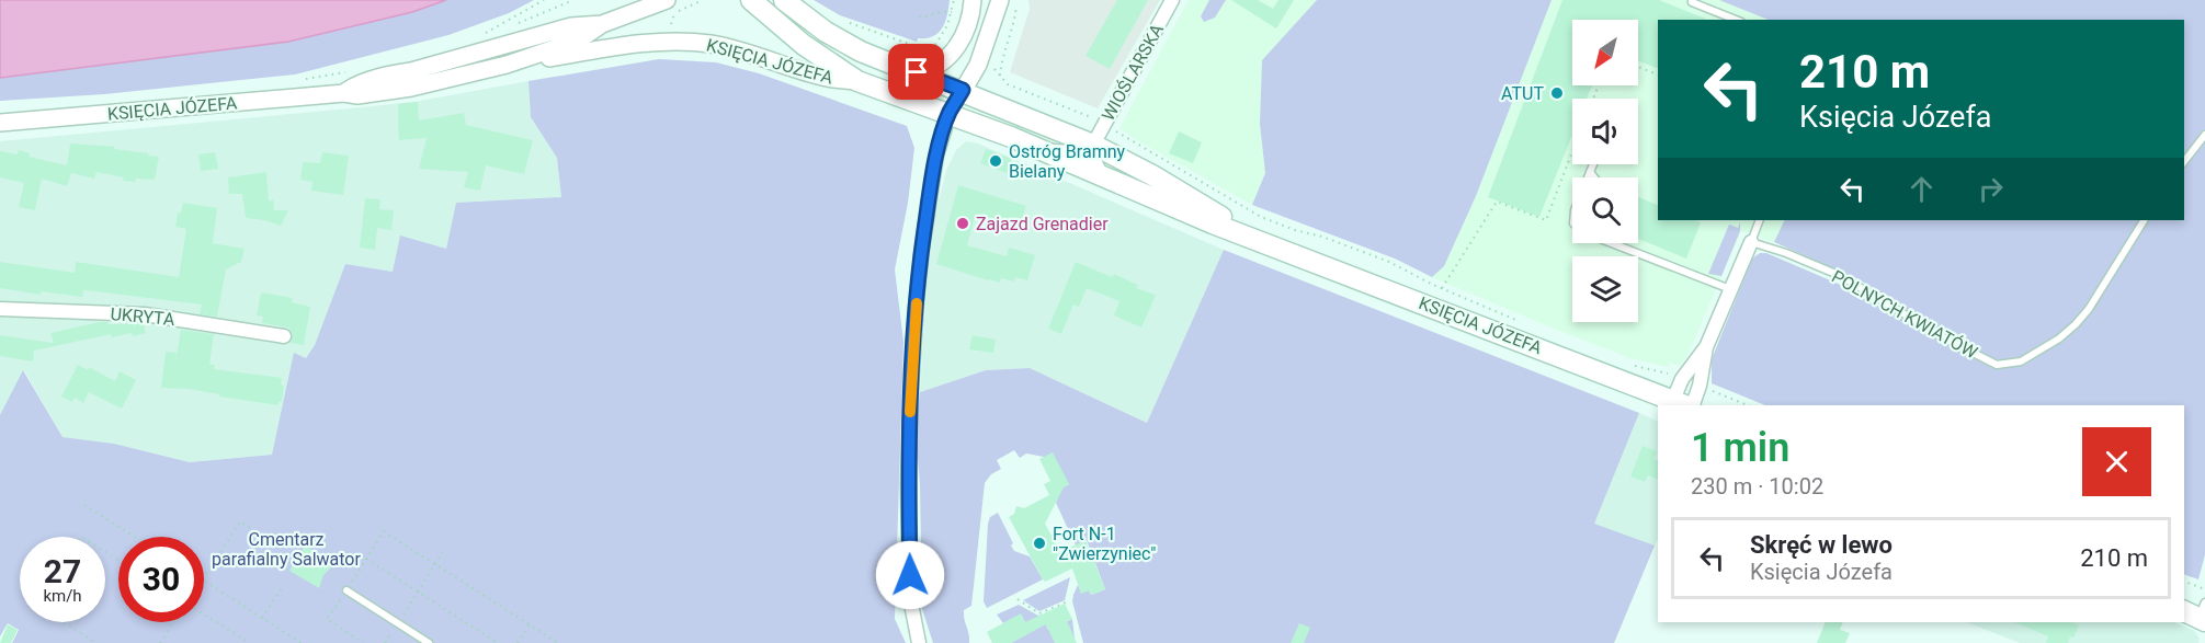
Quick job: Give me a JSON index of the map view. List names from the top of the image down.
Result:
{
  "streets": {
    "main road": ["KSIĘCIA JÓZEFA"],
    "street": ["WIOŚLARSKA", "UKRYTA"],
    "lane": ["POLNYCH KWIATÓW"]
  },
  "crossings": [
    ["KSIĘCIA JÓZEFA", "WIOŚLARSKA"]
  ],
  "parks": ["Cmentarz parafialny Salwator"],
  "places": [
    "ATUT",
    "Ostróg Bramny Bielany",
    "Zajazd Grenadier",
    "Fort N-1 \"Zwierzyniec\""
  ],
  "north": "bottom left",
  "page": {
    "turn": ["210 m", "Księcia Józefa"],
    "heading": ["1 min", "230 m · 10:02"],
    "list": [
      {
        "name": "Skręć w lewo",
        "note": "Księcia Józefa",
        "value": "210 m"
      }
    ],
    "speed": "27 km/h",
    "limit": "30"
  }
}
